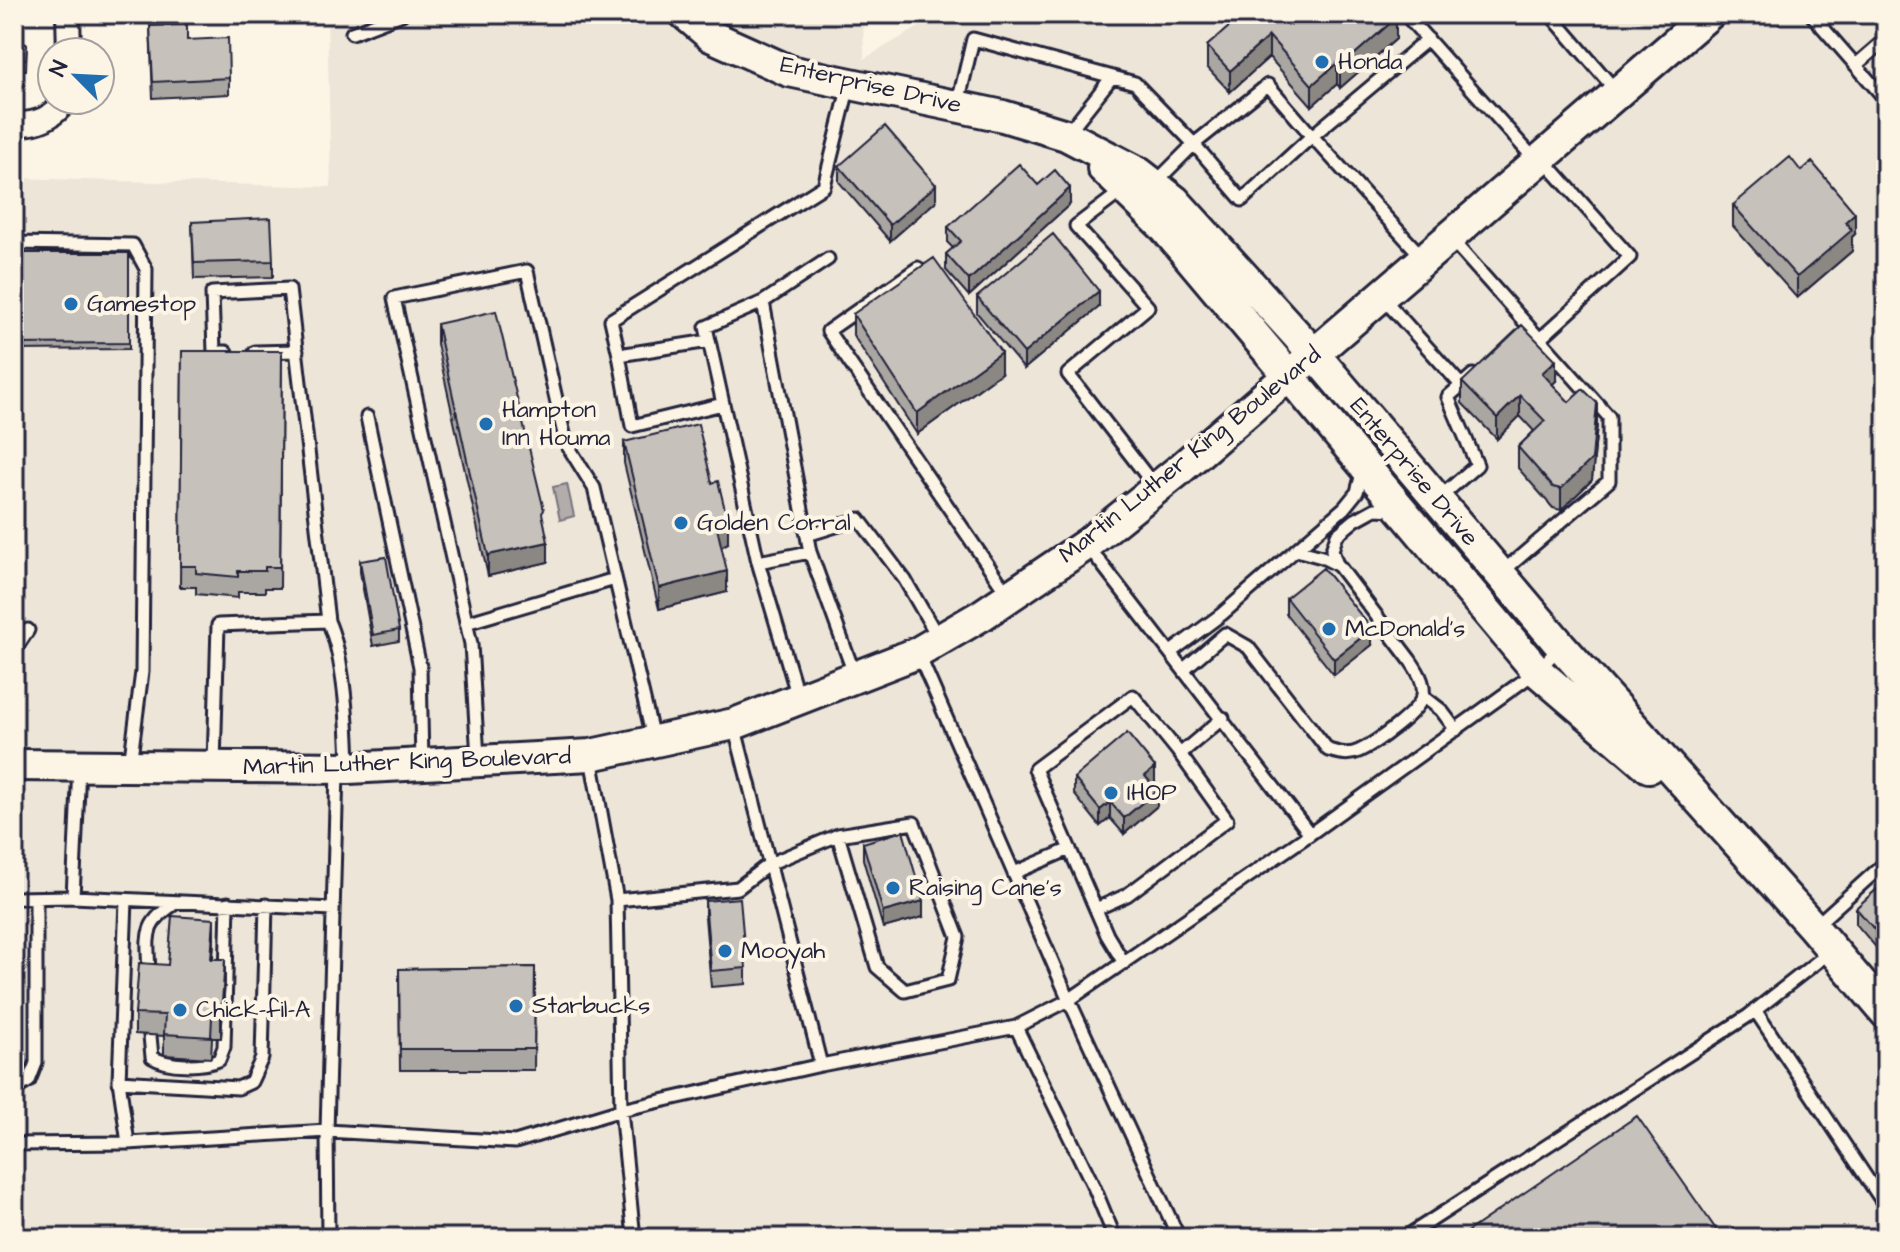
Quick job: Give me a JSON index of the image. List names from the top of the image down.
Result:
{
  "streets": {
    "street": ["Enterprise Drive", "Martin Luther King Boulevard"]
  },
  "crossings": [
    ["Enterprise Drive", "Martin Luther King Boulevard"]
  ],
  "places": [
    "Honda",
    "Gamestop",
    "Hampton Inn Houma",
    "Golden Corral",
    "McDonald's",
    "IHOP",
    "Raising Cane's",
    "Mooyah",
    "Starbucks",
    "Chick-fil-A"
  ],
  "north": "top left"
}
